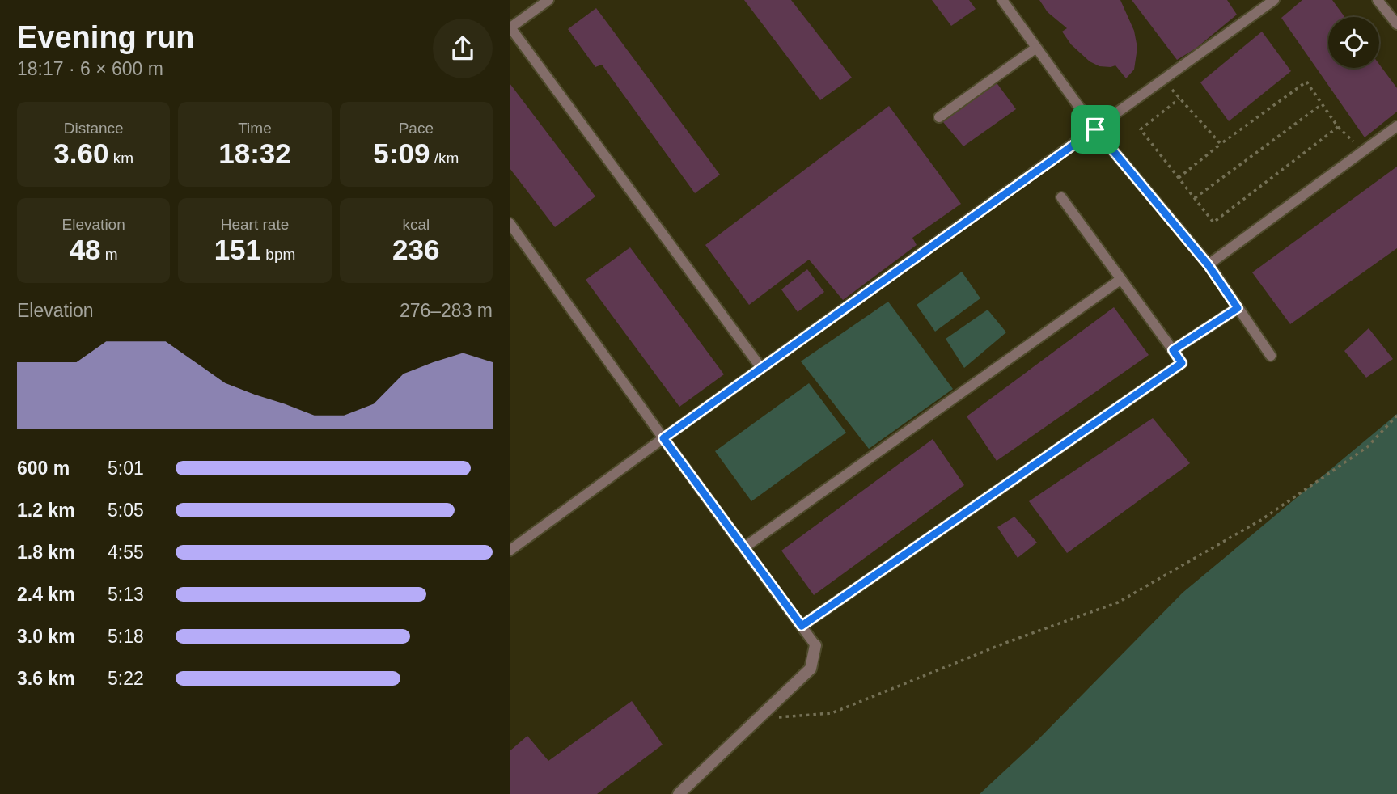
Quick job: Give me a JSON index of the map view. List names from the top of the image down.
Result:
{
  "page": {
    "heading": ["Evening run", "18:17 · 6 × 600 m"],
    "stats": [
      ["Distance", "3.60 km"],
      ["Time", "18:32"],
      ["Pace", "5:09 /km"],
      ["Elevation", "48 m"],
      ["Heart rate", "151 bpm"],
      ["kcal", "236"]
    ],
    "chart": ["Elevation", "276–283 m"],
    "list": [
      {
        "name": "600 m",
        "note": "5:01"
      },
      {
        "name": "1.2 km",
        "note": "5:05"
      },
      {
        "name": "1.8 km",
        "note": "4:55"
      },
      {
        "name": "2.4 km",
        "note": "5:13"
      },
      {
        "name": "3.0 km",
        "note": "5:18"
      },
      {
        "name": "3.6 km",
        "note": "5:22"
      }
    ]
  }
}
